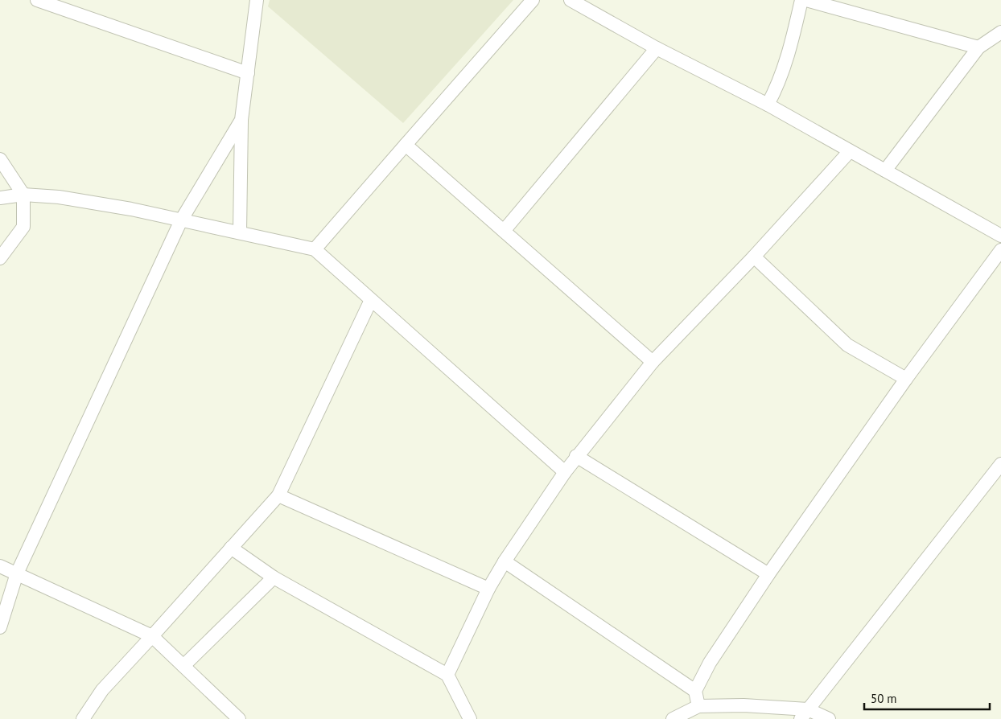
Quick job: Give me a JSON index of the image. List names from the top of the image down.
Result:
{
  "scale_bar": "50 m"
}
